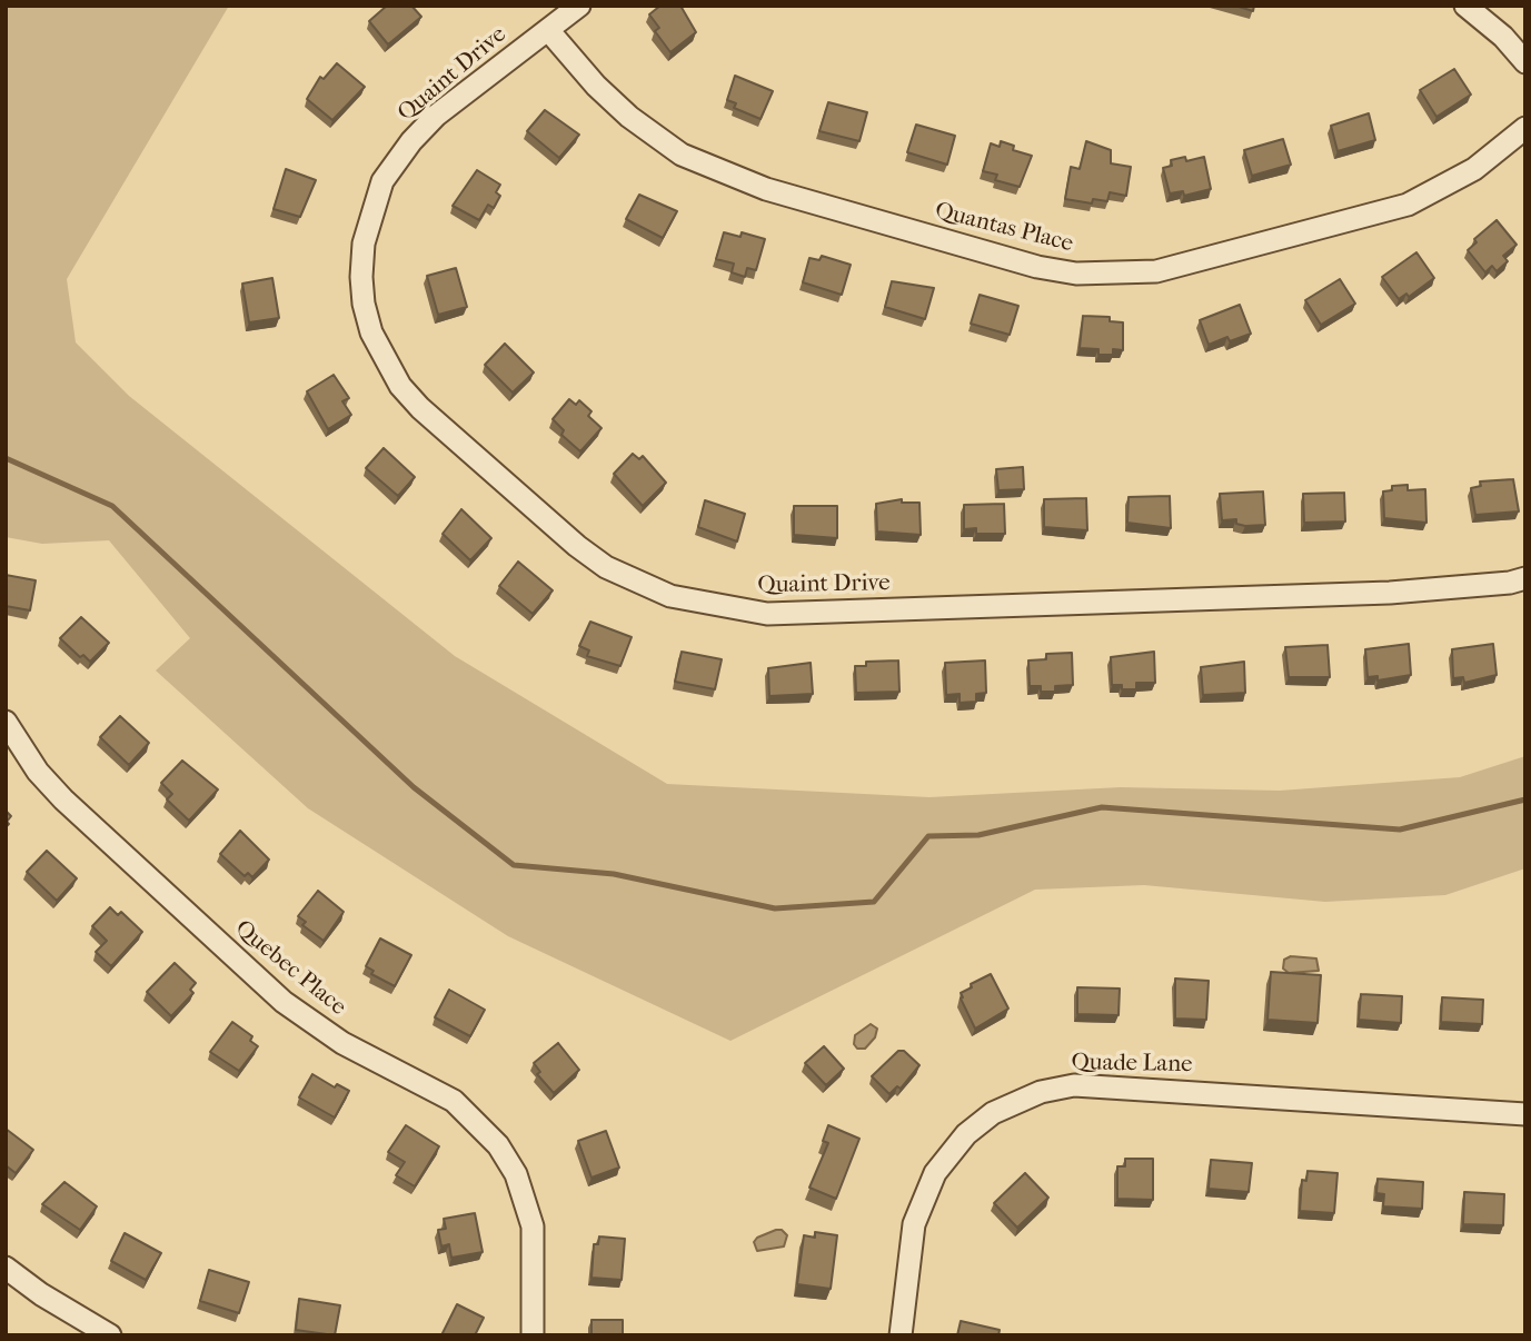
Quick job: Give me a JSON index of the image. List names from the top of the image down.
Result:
{
  "streets": {
    "street": [
      "Quaint Drive",
      "Quantas Place",
      "Quebec Place",
      "Quade Lane"
    ]
  },
  "crossings": [
    ["Quaint Drive", "Quantas Place"]
  ]
}
